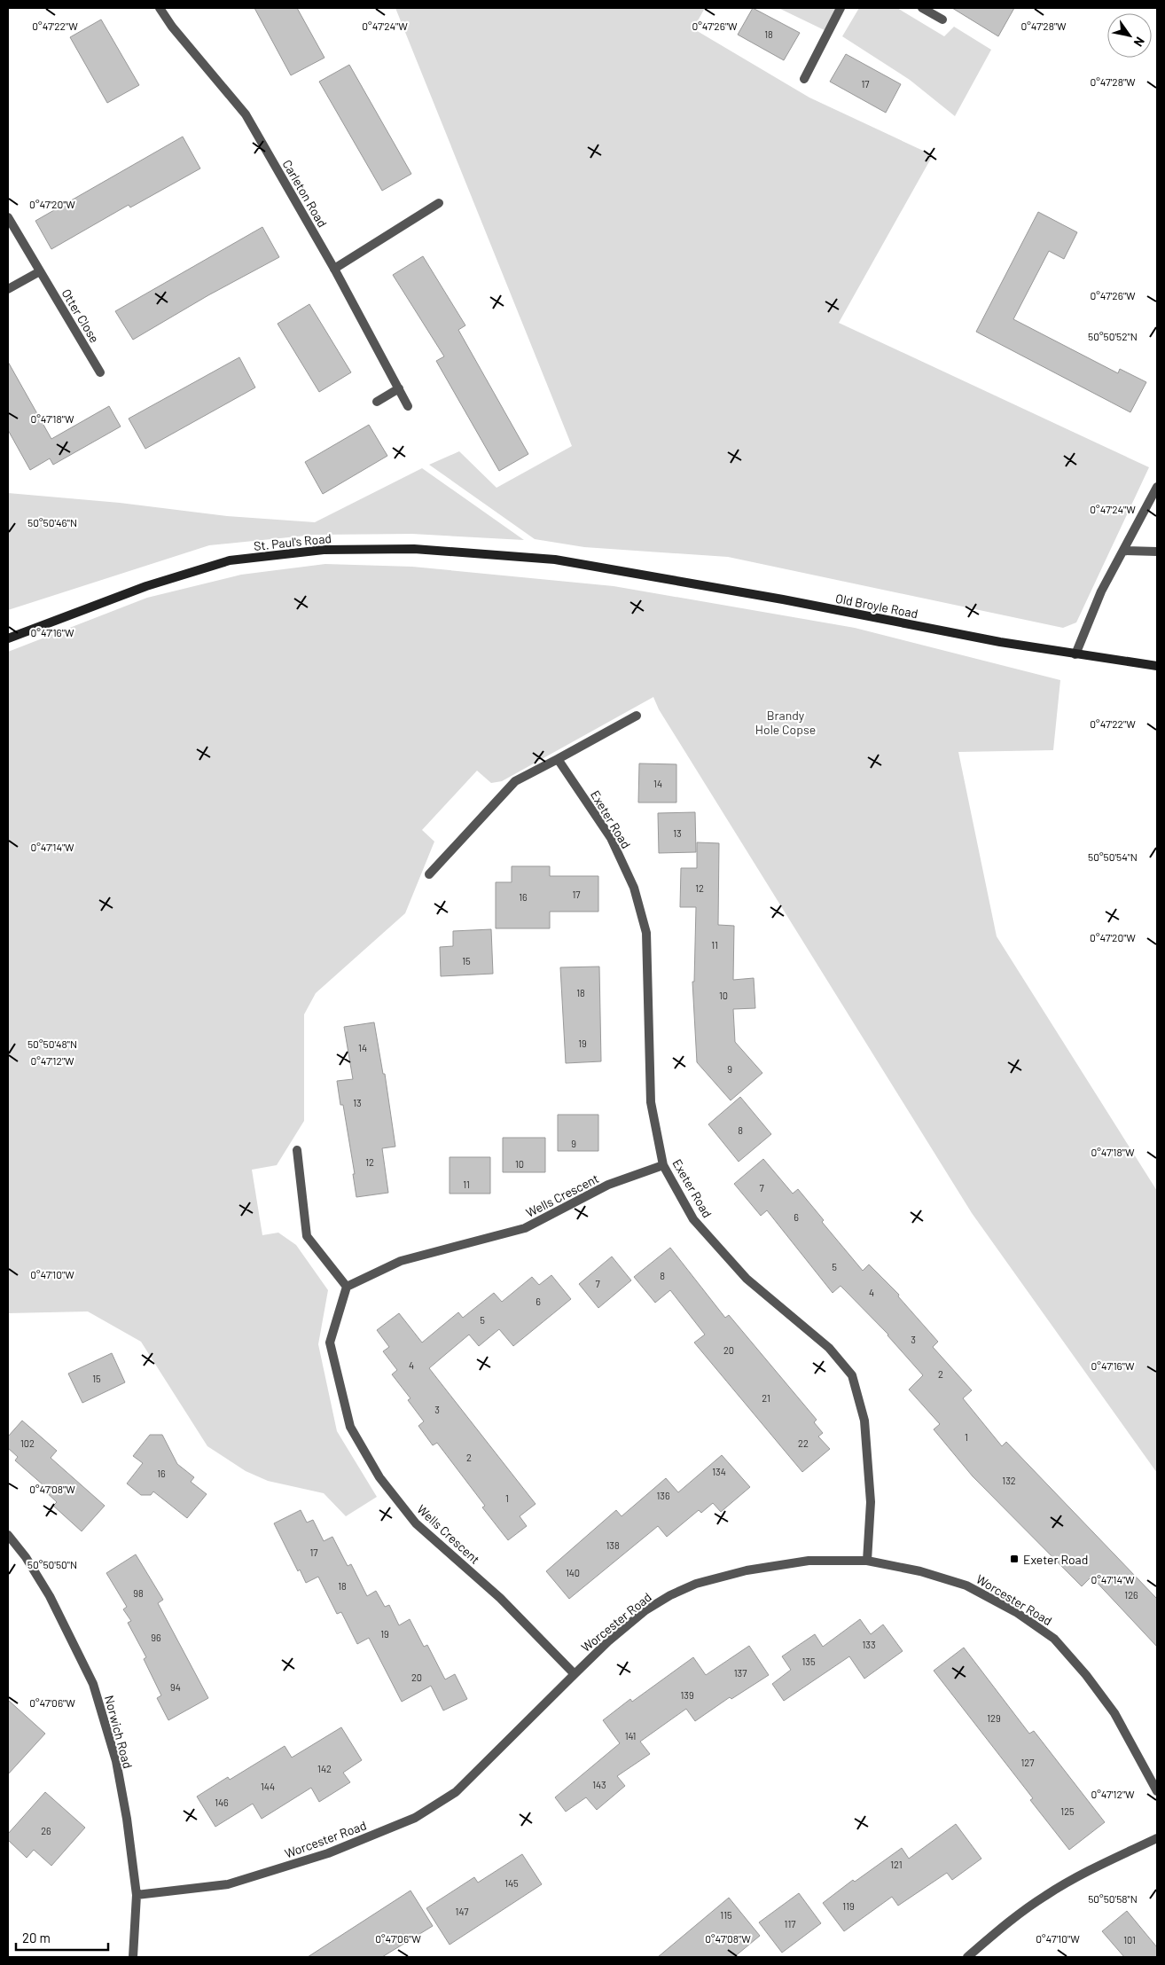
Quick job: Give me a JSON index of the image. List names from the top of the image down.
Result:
{
  "streets": {
    "main road": ["St. Paul's Road", "Old Broyle Road"],
    "street": [
      "Carleton Road",
      "Otter Close",
      "Exeter Road",
      "Wells Crescent",
      "Worcester Road",
      "Norwich Road"
    ]
  },
  "crossings": [
    ["St. Paul's Road", "Old Broyle Road"],
    ["Exeter Road", "Wells Crescent"],
    ["Exeter Road", "Worcester Road"],
    ["Wells Crescent", "Worcester Road"],
    ["Worcester Road", "Norwich Road"]
  ],
  "parks": ["Brandy Hole Copse"],
  "places": {
    "transit": ["Exeter Road"]
  },
  "house_numbers": [
    "18",
    "17",
    "14",
    "13",
    "12",
    "17",
    "16",
    "11",
    "15",
    "18",
    "10",
    "19",
    "14",
    "9",
    "13",
    "8",
    "9",
    "12",
    "10",
    "11",
    "7",
    "6",
    "5",
    "8",
    "7",
    "4",
    "6",
    "5",
    "3",
    "20",
    "4",
    "2",
    "15",
    "21",
    "3",
    "1",
    "102",
    "22",
    "2",
    "134",
    "16",
    "132",
    "136",
    "1",
    "138",
    "17",
    "140",
    "18",
    "98",
    "126",
    "19",
    "96",
    "133",
    "135",
    "137",
    "20",
    "94",
    "139",
    "129",
    "141",
    "127",
    "142",
    "143",
    "144",
    "146",
    "125",
    "26",
    "121",
    "145",
    "119",
    "147",
    "115",
    "117",
    "101"
  ],
  "scale_bar": "20 m",
  "north": "bottom right",
  "coordinates": [
    "0°47'24\"W",
    "0°47'22\"W",
    "0°47'26\"W",
    "0°47'28\"W",
    "0°47'20\"W",
    "50°50'52\"N",
    "0°47'18\"W",
    "50°50'46\"N",
    "0°47'16\"W",
    "0°47'14\"W",
    "50°50'54\"N",
    "50°50'48\"N",
    "0°47'12\"W",
    "0°47'10\"W",
    "0°47'08\"W",
    "50°50'50\"N",
    "0°47'06\"W",
    "50°50'58\"N"
  ]
}
